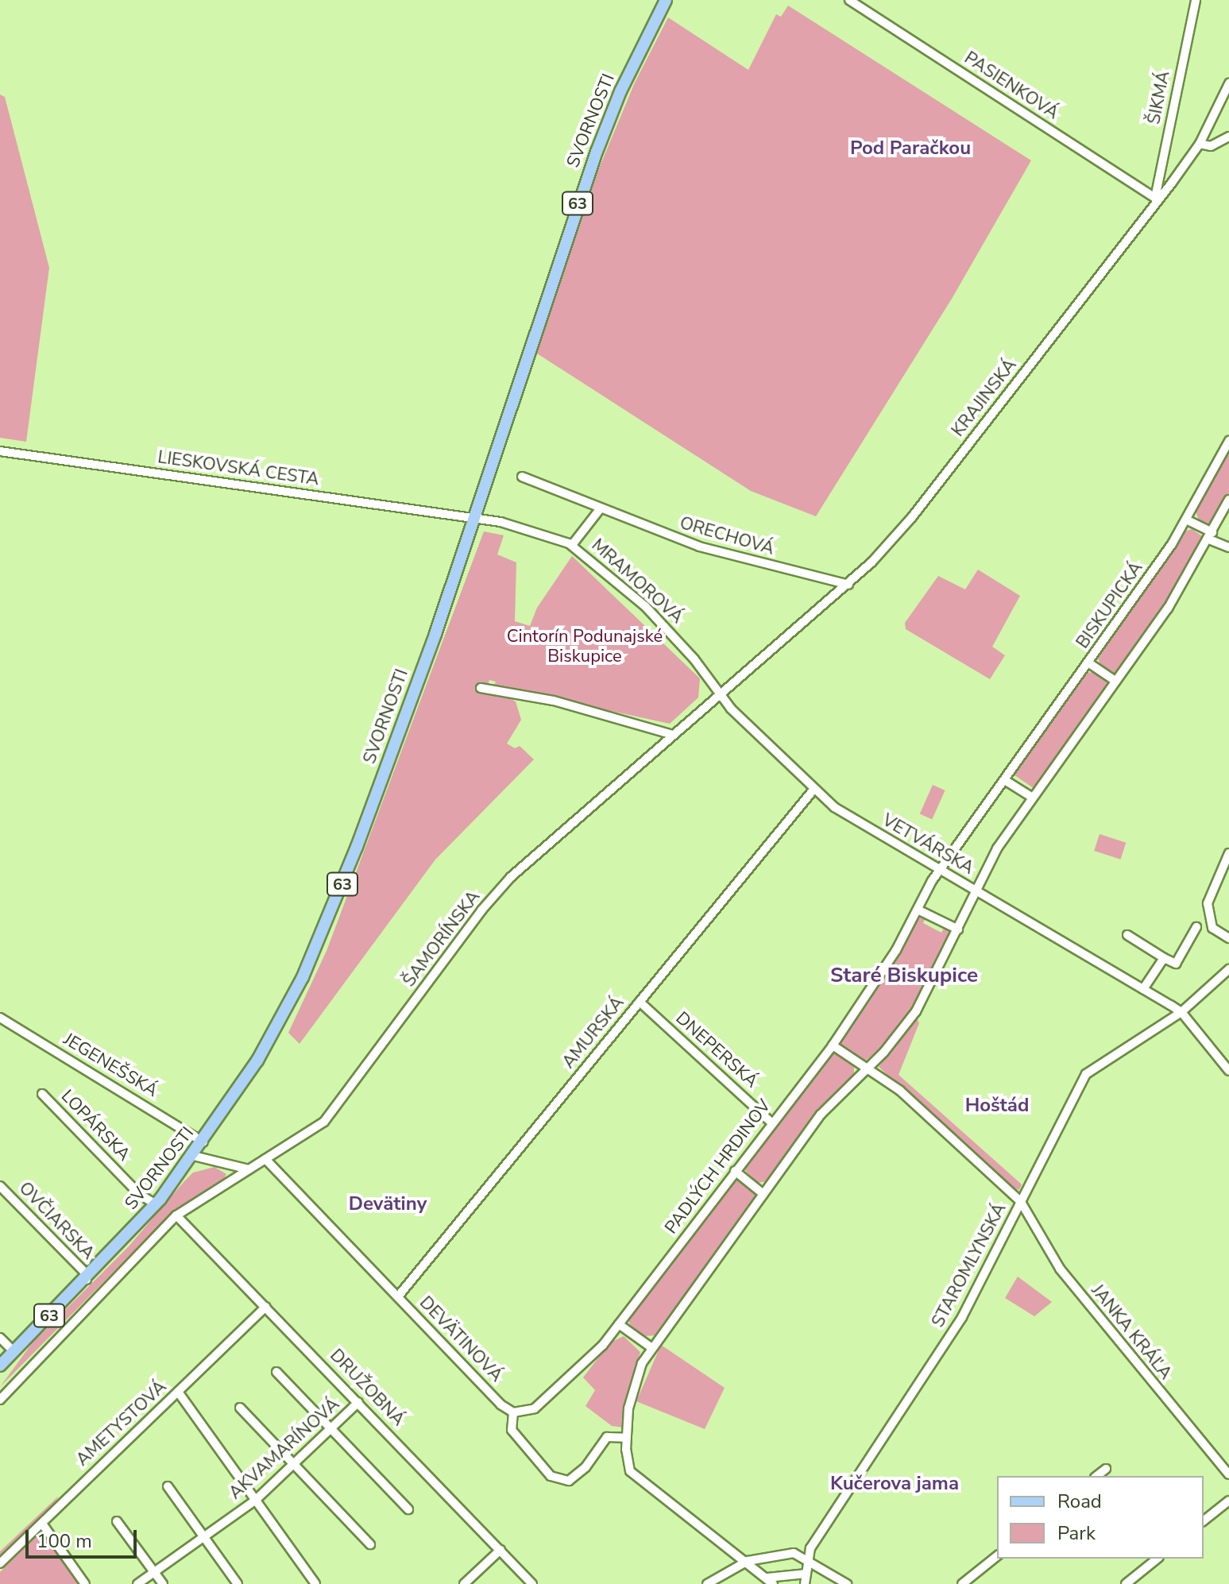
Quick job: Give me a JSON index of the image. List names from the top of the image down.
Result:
{
  "streets": {
    "main road": ["SVORNOSTI", "63"],
    "street": [
      "PASIENKOVÁ",
      "ŠIKMÁ",
      "KRAJINSKÁ",
      "LIESKOVSKÁ CESTA",
      "ORECHOVÁ",
      "MRAMOROVÁ",
      "BISKUPICKÁ",
      "VETVÁRSKA",
      "ŠAMORÍNSKA",
      "AMURSKÁ",
      "DNEPERSKÁ",
      "JEGENEŠSKÁ",
      "LOPÁRSKA",
      "PADLÝCH HRDINOV",
      "OVČIARSKA",
      "STAROMLYNSKÁ",
      "JANKA KRÁĽA",
      "DEVÄTINOVÁ",
      "DRUŽOBNÁ",
      "AMETYSTOVÁ",
      "AKVAMARÍNOVÁ"
    ]
  },
  "crossings": [
    ["PASIENKOVÁ", "ŠIKMÁ"],
    ["PASIENKOVÁ", "KRAJINSKÁ"],
    ["ŠIKMÁ", "KRAJINSKÁ"],
    ["SVORNOSTI", "LIESKOVSKÁ CESTA"],
    ["SVORNOSTI", "MRAMOROVÁ"],
    ["SVORNOSTI", "JEGENEŠSKÁ"],
    ["SVORNOSTI", "LOPÁRSKA"],
    ["SVORNOSTI", "OVČIARSKA"],
    ["KRAJINSKÁ", "ORECHOVÁ"],
    ["KRAJINSKÁ", "MRAMOROVÁ"],
    ["KRAJINSKÁ", "VETVÁRSKA"],
    ["KRAJINSKÁ", "ŠAMORÍNSKA"],
    ["LIESKOVSKÁ CESTA", "MRAMOROVÁ"],
    ["MRAMOROVÁ", "VETVÁRSKA"],
    ["MRAMOROVÁ", "ŠAMORÍNSKA"],
    ["BISKUPICKÁ", "VETVÁRSKA"],
    ["BISKUPICKÁ", "PADLÝCH HRDINOV"],
    ["VETVÁRSKA", "ŠAMORÍNSKA"],
    ["VETVÁRSKA", "AMURSKÁ"],
    ["VETVÁRSKA", "PADLÝCH HRDINOV"],
    ["VETVÁRSKA", "STAROMLYNSKÁ"],
    ["ŠAMORÍNSKA", "DEVÄTINOVÁ"],
    ["ŠAMORÍNSKA", "DRUŽOBNÁ"],
    ["AMURSKÁ", "DNEPERSKÁ"],
    ["AMURSKÁ", "DEVÄTINOVÁ"],
    ["DNEPERSKÁ", "PADLÝCH HRDINOV"],
    ["PADLÝCH HRDINOV", "JANKA KRÁĽA"],
    ["PADLÝCH HRDINOV", "DEVÄTINOVÁ"],
    ["STAROMLYNSKÁ", "JANKA KRÁĽA"],
    ["DRUŽOBNÁ", "AMETYSTOVÁ"],
    ["DRUŽOBNÁ", "AKVAMARÍNOVÁ"]
  ],
  "districts": [
    "Pod Paračkou",
    "Staré Biskupice",
    "Hoštád",
    "Devätiny",
    "Kučerova jama"
  ],
  "parks": ["Cintorín Podunajské Biskupice"],
  "legend": ["Road", "Park"],
  "scale_bar": "100 m"
}
